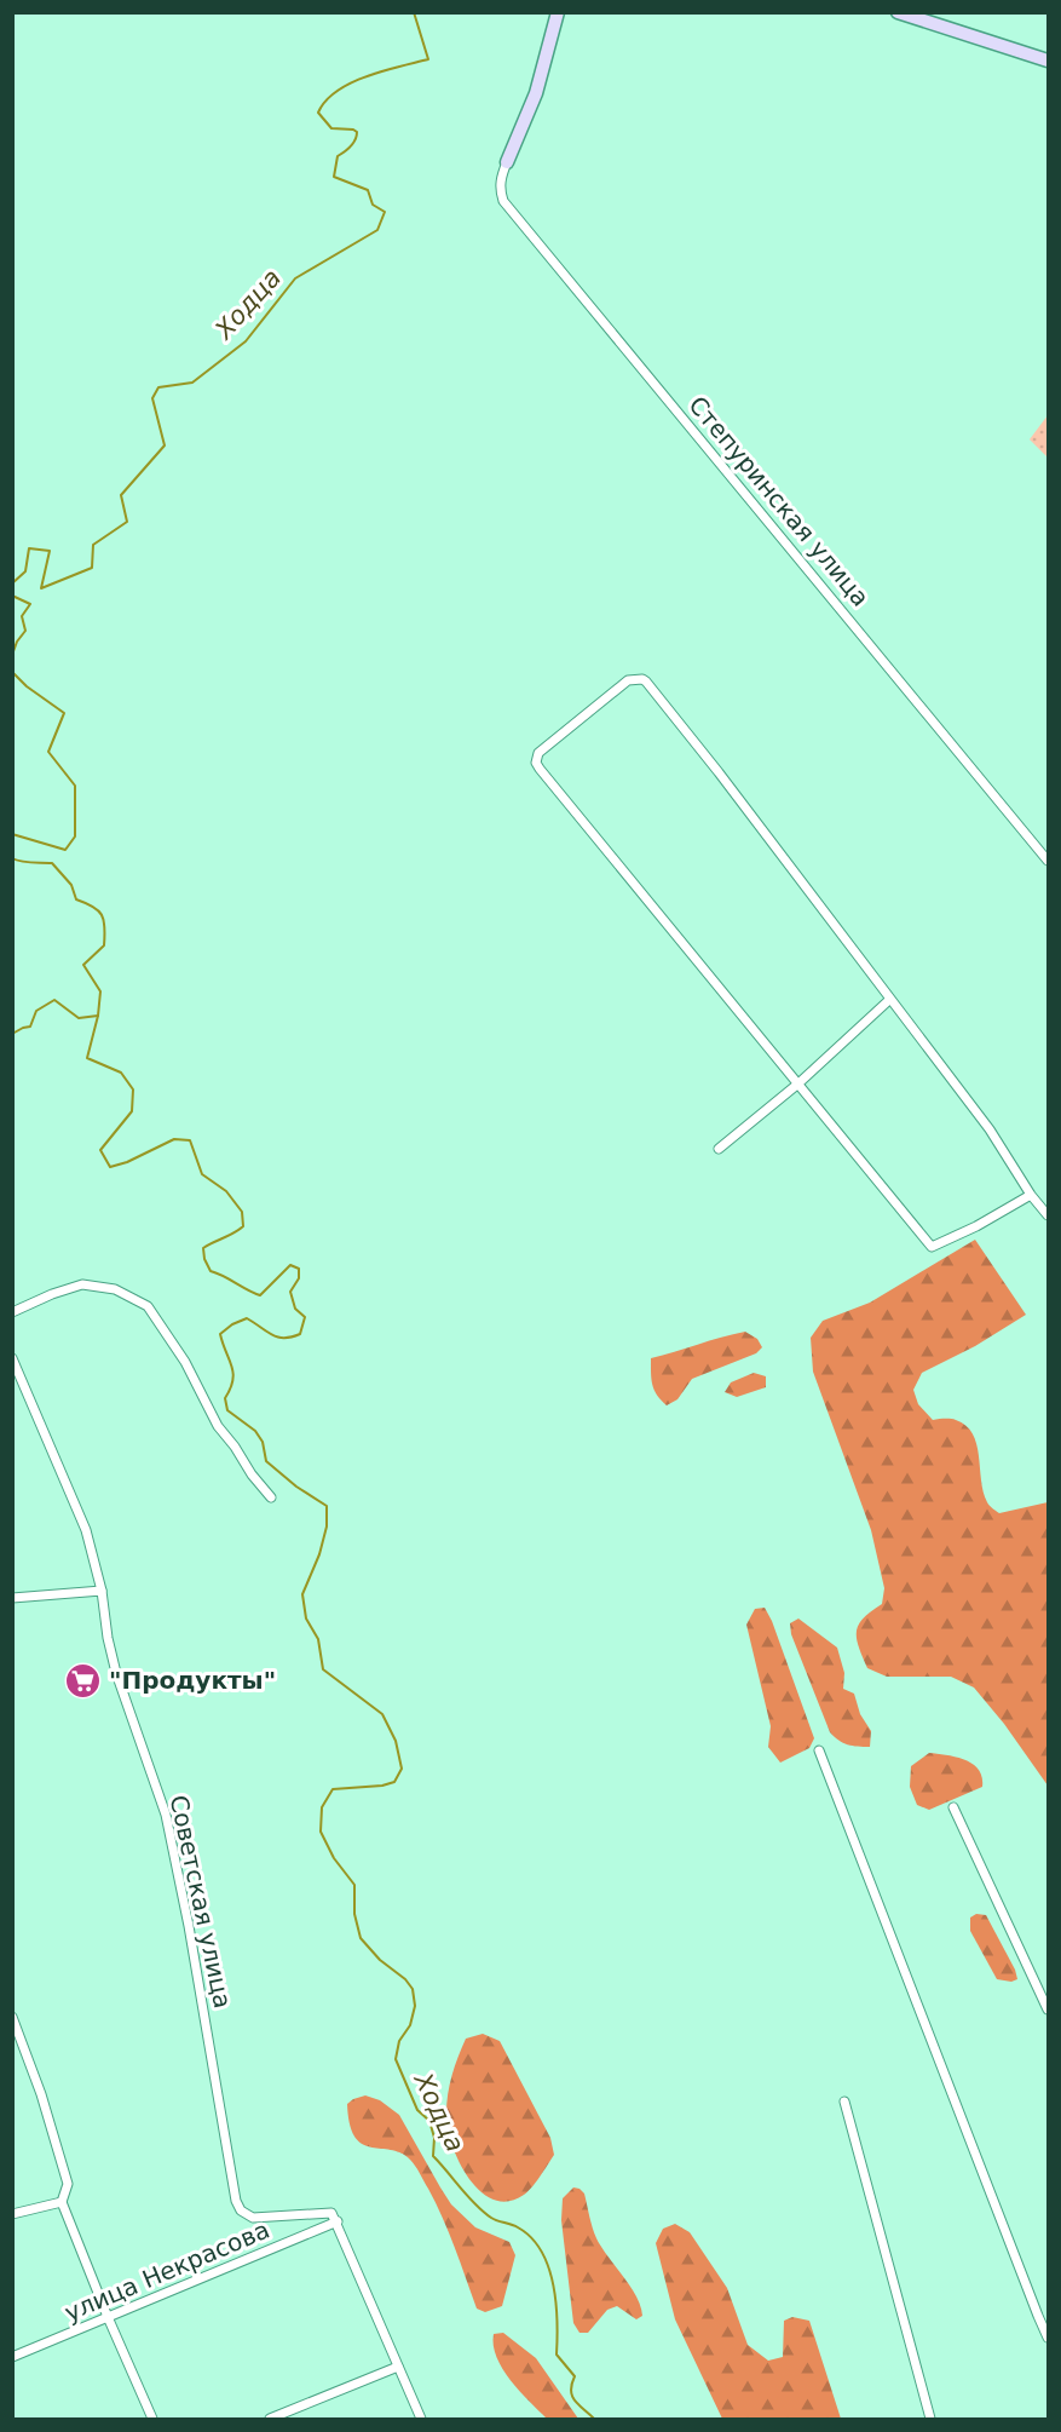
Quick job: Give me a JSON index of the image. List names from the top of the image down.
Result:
{
  "streets": {
    "street": ["Степуринская улица", "Советская улица", "улица Некрасова"]
  },
  "crossings": [
    ["Советская улица", "улица Некрасова"]
  ],
  "water": ["Ходца"],
  "places": {
    "supermarket": ["\"Продукты\""]
  }
}
